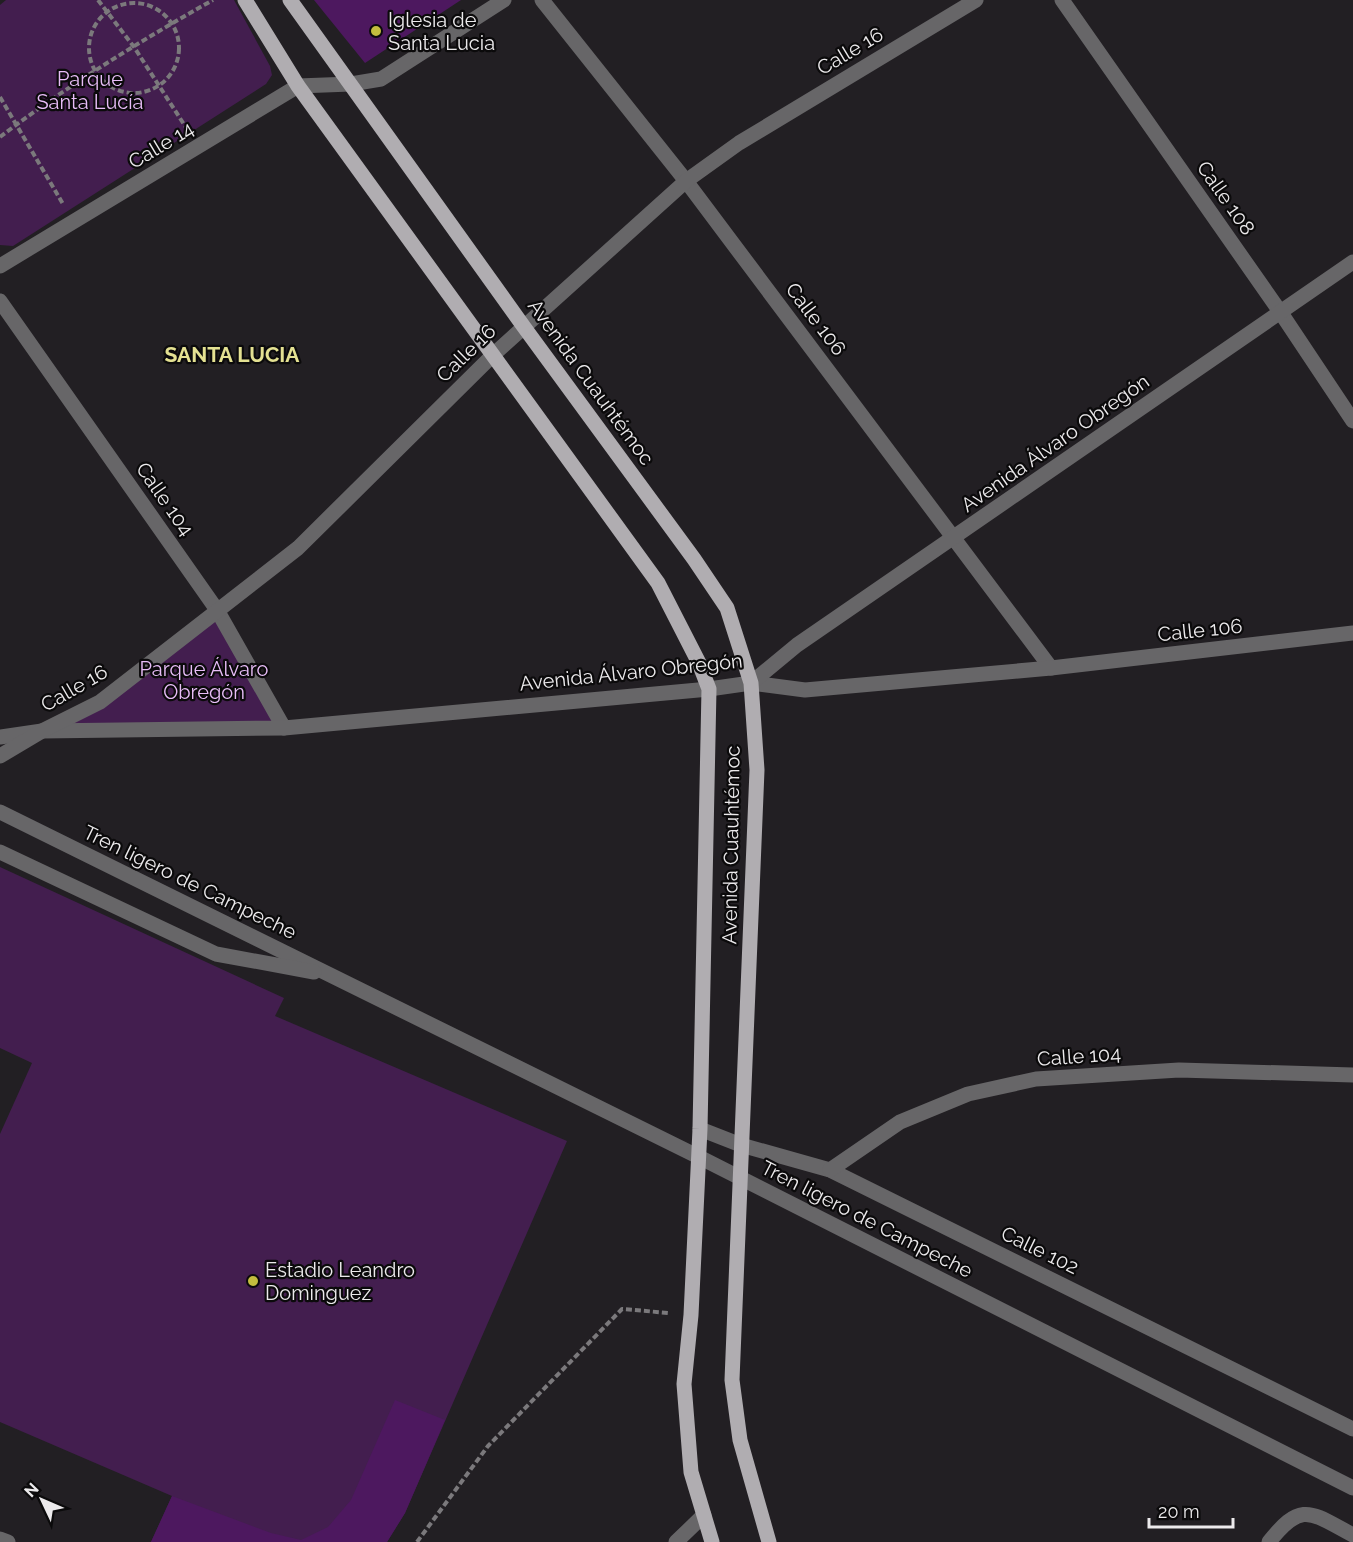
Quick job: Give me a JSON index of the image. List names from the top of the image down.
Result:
{
  "streets": {
    "main road": ["Avenida Cuauhtémoc"],
    "street": [
      "Calle 16",
      "Calle 14",
      "Calle 108",
      "Calle 106",
      "Avenida Álvaro Obregón",
      "Calle 104",
      "Tren ligero de Campeche",
      "Calle 102"
    ]
  },
  "crossings": [
    ["Calle 16", "Calle 106"],
    ["Calle 16", "Avenida Cuauhtémoc"],
    ["Calle 16", "Avenida Álvaro Obregón"],
    ["Calle 16", "Calle 104"],
    ["Calle 14", "Avenida Cuauhtémoc"],
    ["Calle 108", "Avenida Álvaro Obregón"],
    ["Calle 106", "Avenida Cuauhtémoc"],
    ["Calle 106", "Avenida Álvaro Obregón"],
    ["Avenida Cuauhtémoc", "Avenida Álvaro Obregón"],
    ["Avenida Cuauhtémoc", "Tren ligero de Campeche"],
    ["Avenida Cuauhtémoc", "Calle 102"],
    ["Avenida Álvaro Obregón", "Calle 104"],
    ["Calle 104", "Calle 102"]
  ],
  "districts": ["SANTA LUCIA"],
  "parks": ["Parque Santa Lucía", "Parque Álvaro Obregón"],
  "places": ["Iglesia de Santa Lucia", "Estadio Leandro Dominguez"],
  "scale_bar": "20 m",
  "north": "top left"
}
